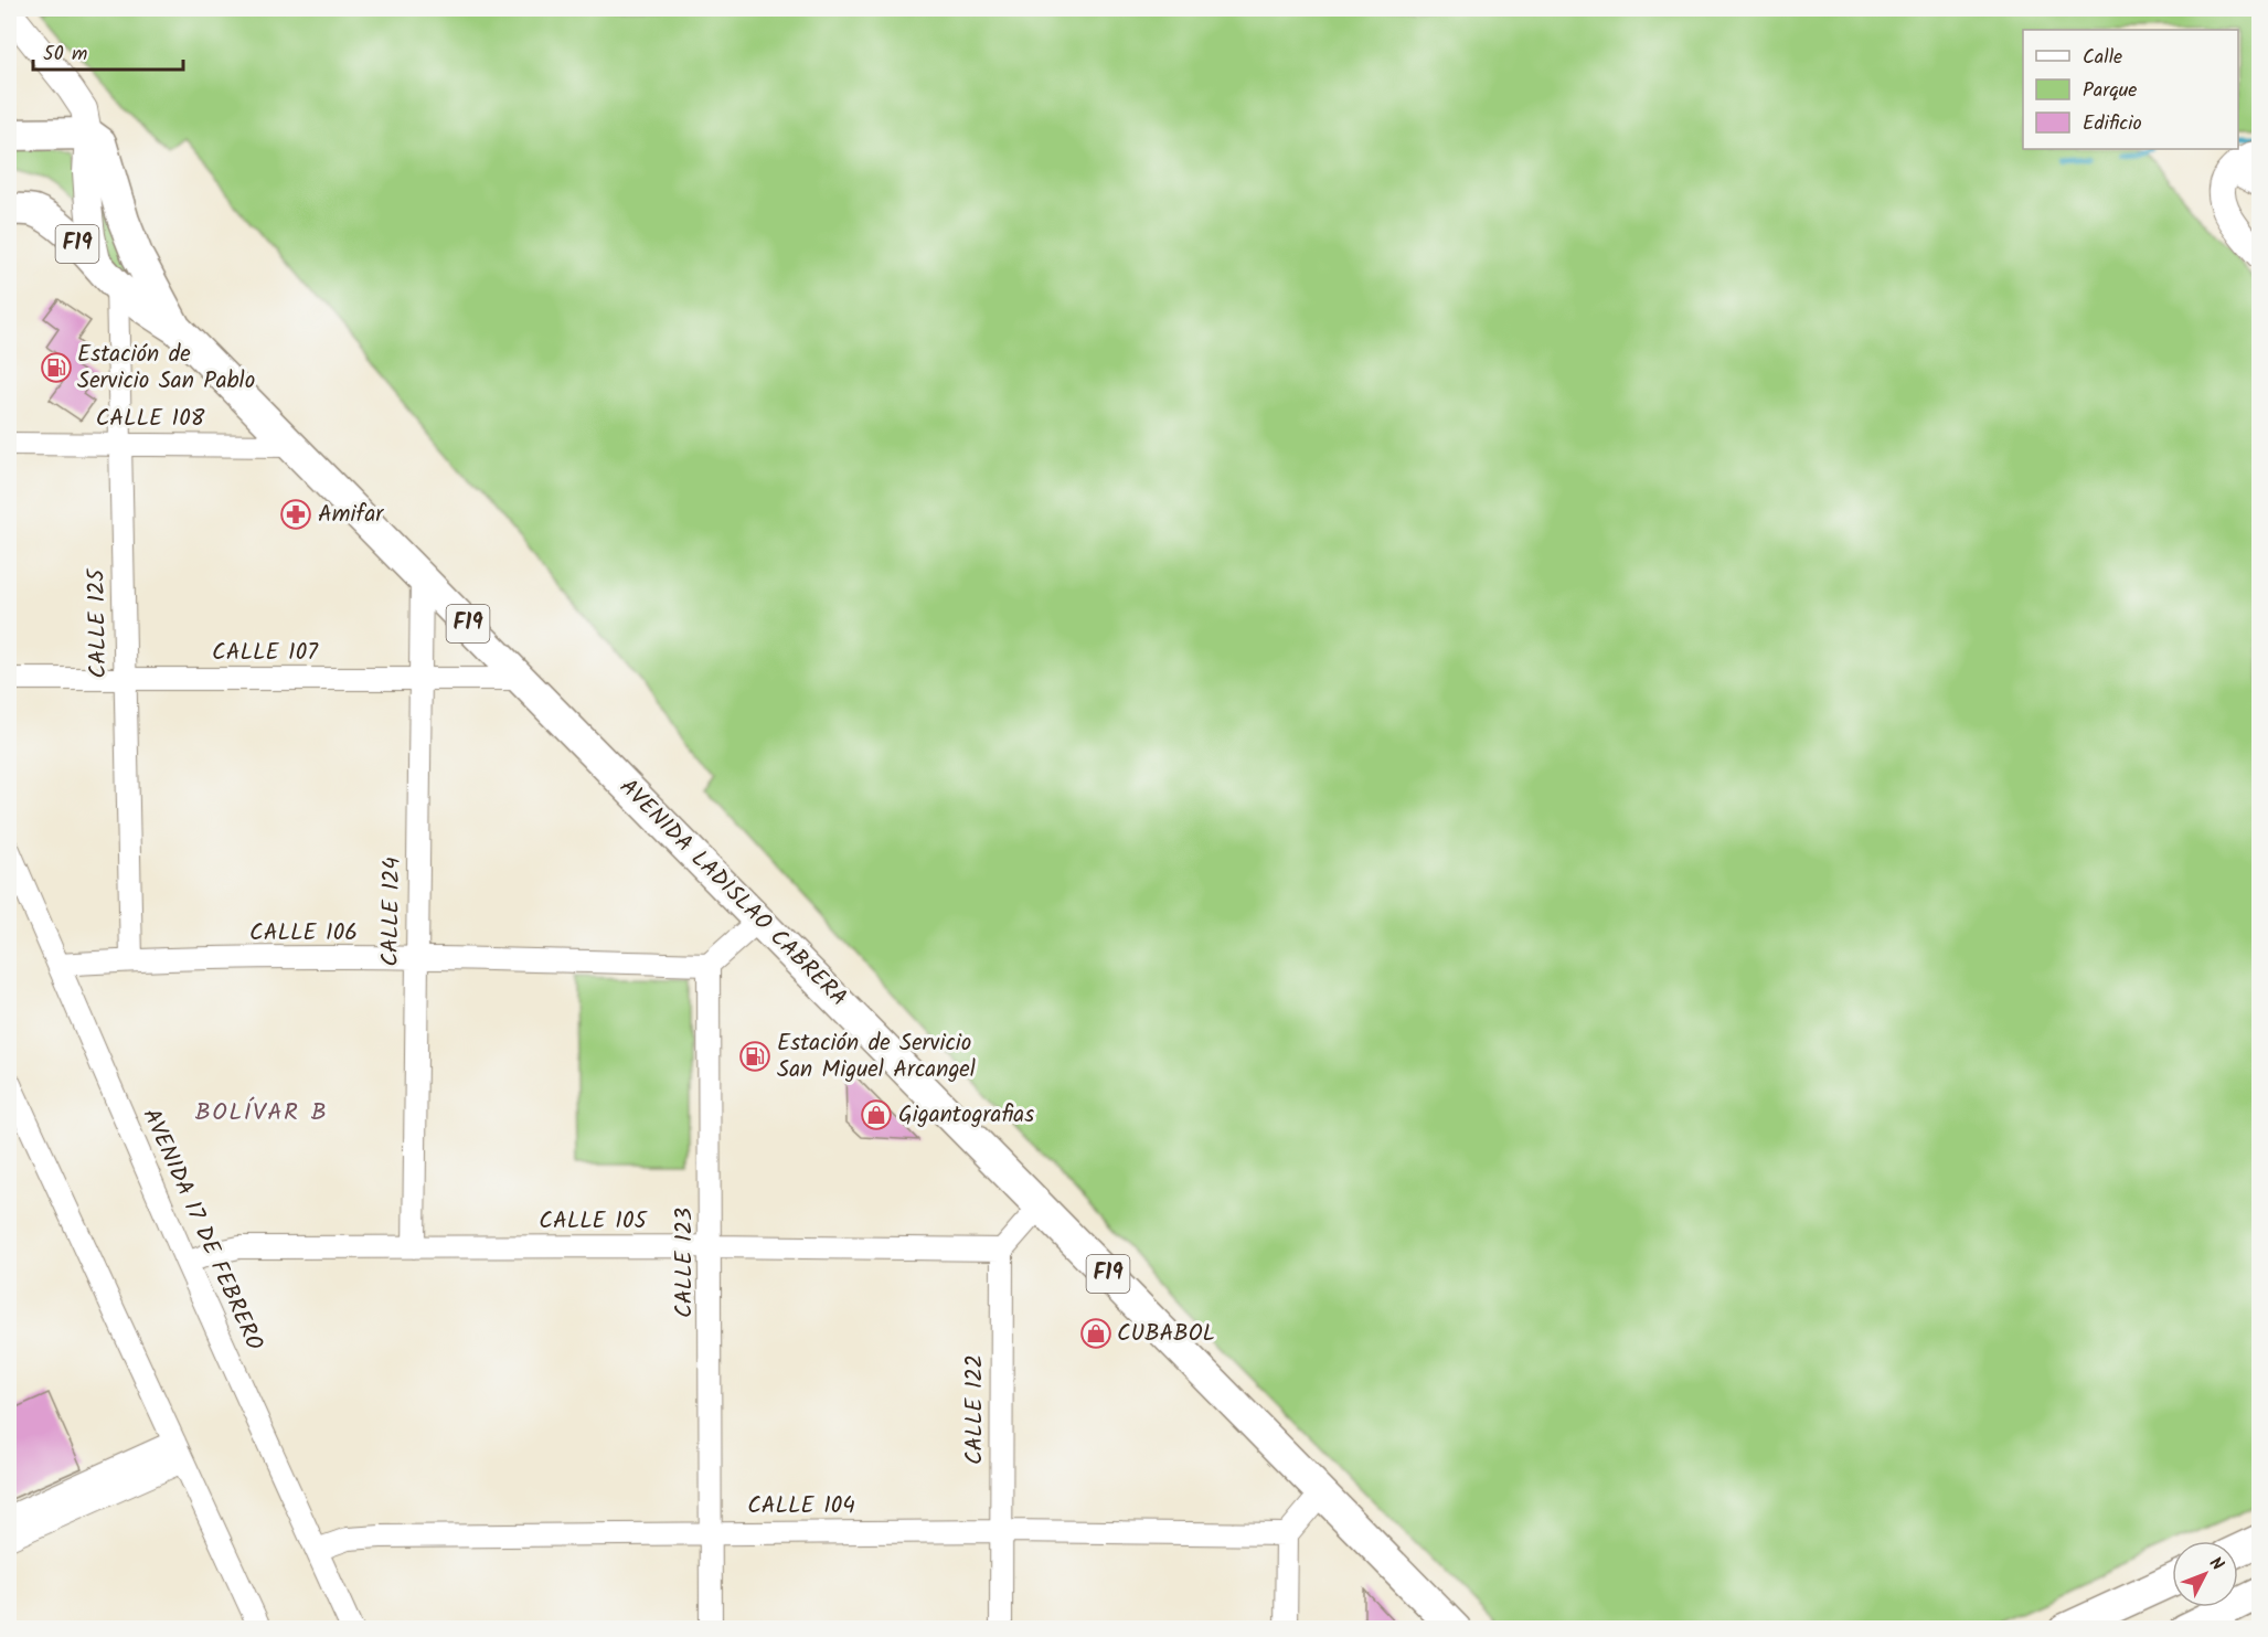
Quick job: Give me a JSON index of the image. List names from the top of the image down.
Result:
{
  "streets": {
    "highway": ["F19", "AVENIDA LADISLAO CABRERA"],
    "street": [
      "CALLE 108",
      "CALLE 125",
      "CALLE 107",
      "CALLE 124",
      "CALLE 106",
      "CALLE 105",
      "AVENIDA 17 DE FEBRERO",
      "CALLE 123",
      "CALLE 122",
      "CALLE 104"
    ]
  },
  "crossings": [
    ["CALLE 108", "CALLE 125"],
    ["CALLE 108", "AVENIDA LADISLAO CABRERA"],
    ["CALLE 125", "CALLE 107"],
    ["CALLE 125", "AVENIDA LADISLAO CABRERA"],
    ["CALLE 125", "CALLE 106"],
    ["CALLE 107", "AVENIDA LADISLAO CABRERA"],
    ["CALLE 107", "CALLE 124"],
    ["AVENIDA LADISLAO CABRERA", "CALLE 124"],
    ["CALLE 124", "CALLE 106"],
    ["CALLE 124", "CALLE 105"],
    ["CALLE 106", "AVENIDA 17 DE FEBRERO"],
    ["CALLE 106", "CALLE 123"],
    ["CALLE 105", "AVENIDA 17 DE FEBRERO"],
    ["CALLE 105", "CALLE 123"],
    ["CALLE 105", "CALLE 122"],
    ["AVENIDA 17 DE FEBRERO", "CALLE 104"],
    ["CALLE 123", "CALLE 104"],
    ["CALLE 122", "CALLE 104"]
  ],
  "districts": ["BOLÍVAR B"],
  "places": {
    "fuel station": ["Estación de Servicio San Pablo", "Estación de Servicio San Miguel Arcangel"],
    "pharmacy": ["Amifar"],
    "shop": ["Gigantografias", "CUBABOL"]
  },
  "legend": ["Calle", "Parque", "Edificio"],
  "scale_bar": "50 m",
  "north": "top right"
}
